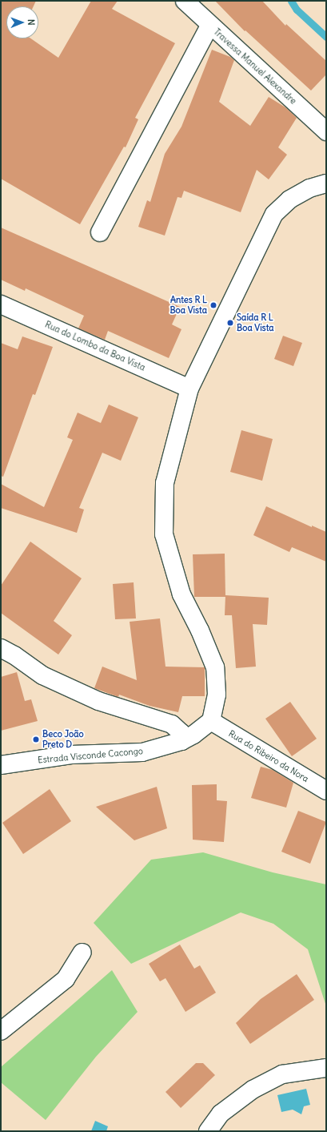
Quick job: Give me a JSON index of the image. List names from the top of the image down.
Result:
{
  "streets": {
    "street": [
      "Travessa Manuel Alexandre",
      "Rua do Lombo da Boa Vista",
      "Estrada Visconde Cacongo",
      "Rua do Ribeiro da Nora"
    ]
  },
  "crossings": [
    ["Estrada Visconde Cacongo", "Rua do Ribeiro da Nora"]
  ],
  "places": ["Antes R L Boa Vista", "Saída R L Boa Vista", "Beco João Preto D"],
  "north": "right"
}
